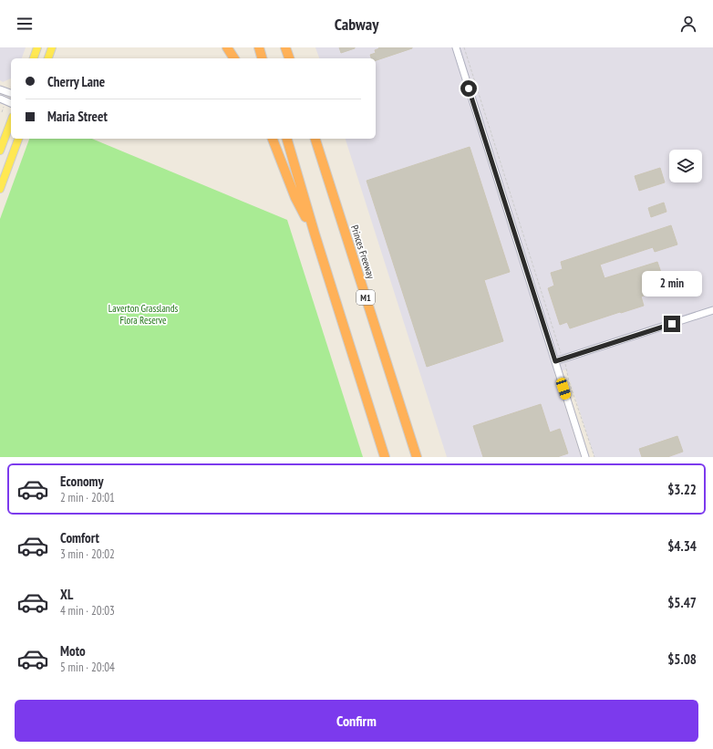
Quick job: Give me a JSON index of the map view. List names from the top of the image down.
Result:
{
  "streets": {
    "highway": ["Princes Freeway", "M1"]
  },
  "parks": ["Laverton Grasslands Flora Reserve"],
  "page": {
    "header": "Cabway",
    "banner": ["Cherry Lane", "Maria Street"],
    "bubble": "2 min",
    "list": [
      {
        "name": "Economy",
        "note": "2 min · 20:01",
        "value": "$3.22"
      },
      {
        "name": "Comfort",
        "note": "3 min · 20:02",
        "value": "$4.34"
      },
      {
        "name": "XL",
        "note": "4 min · 20:03",
        "value": "$5.47"
      },
      {
        "name": "Moto",
        "note": "5 min · 20:04",
        "value": "$5.08"
      }
    ],
    "buttons": "Confirm"
  }
}
